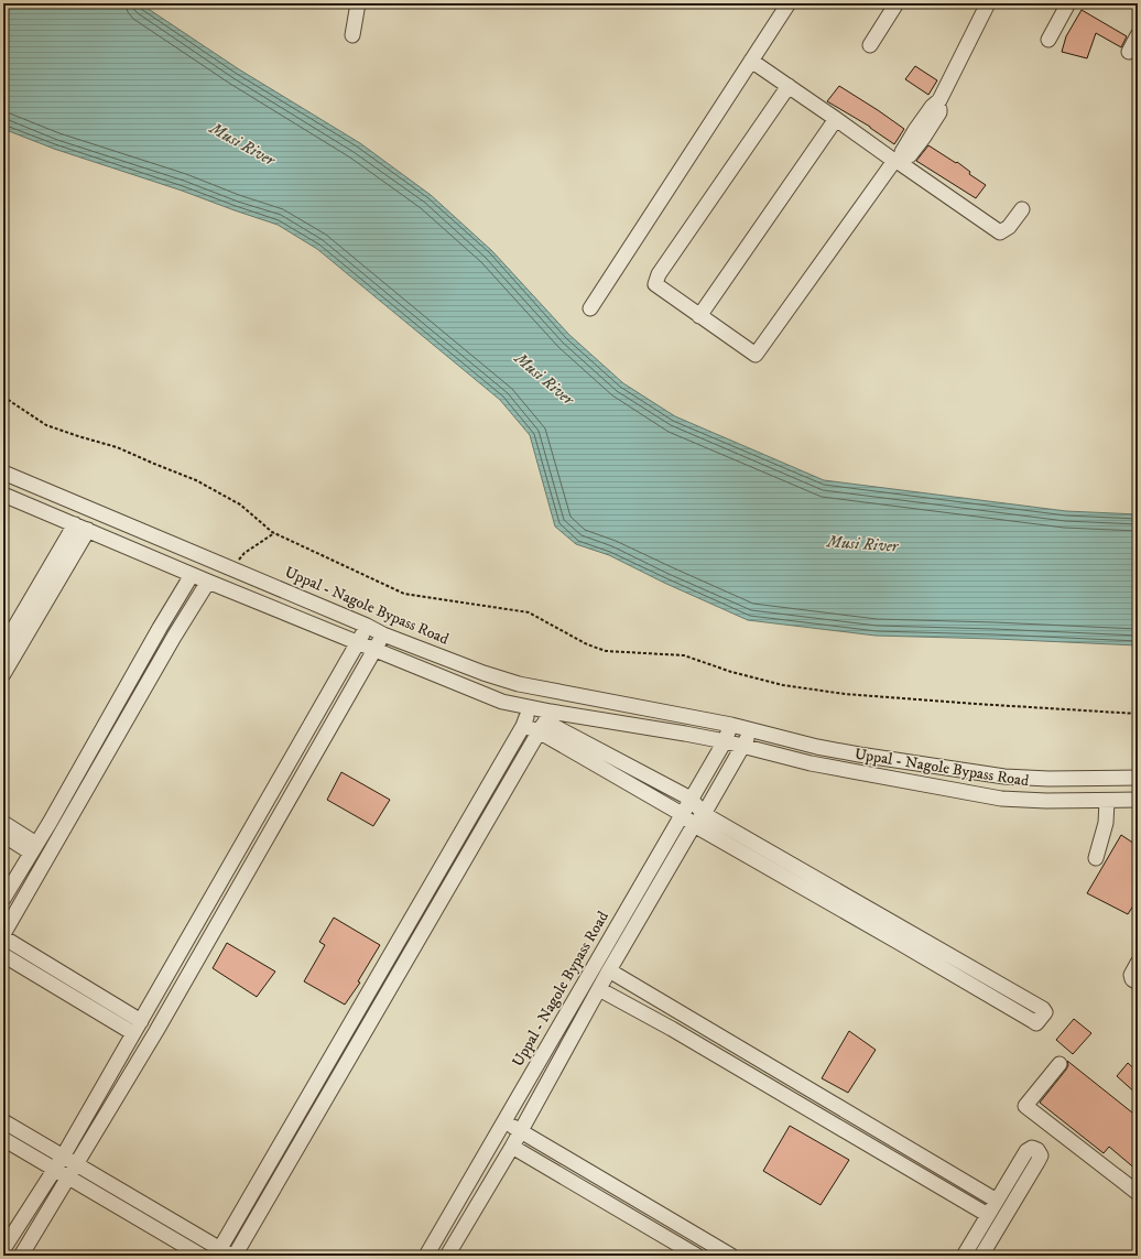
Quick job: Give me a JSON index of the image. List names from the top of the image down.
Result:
{
  "streets": {
    "street": ["Uppal - Nagole Bypass Road"]
  },
  "water": ["Musi River"]
}
